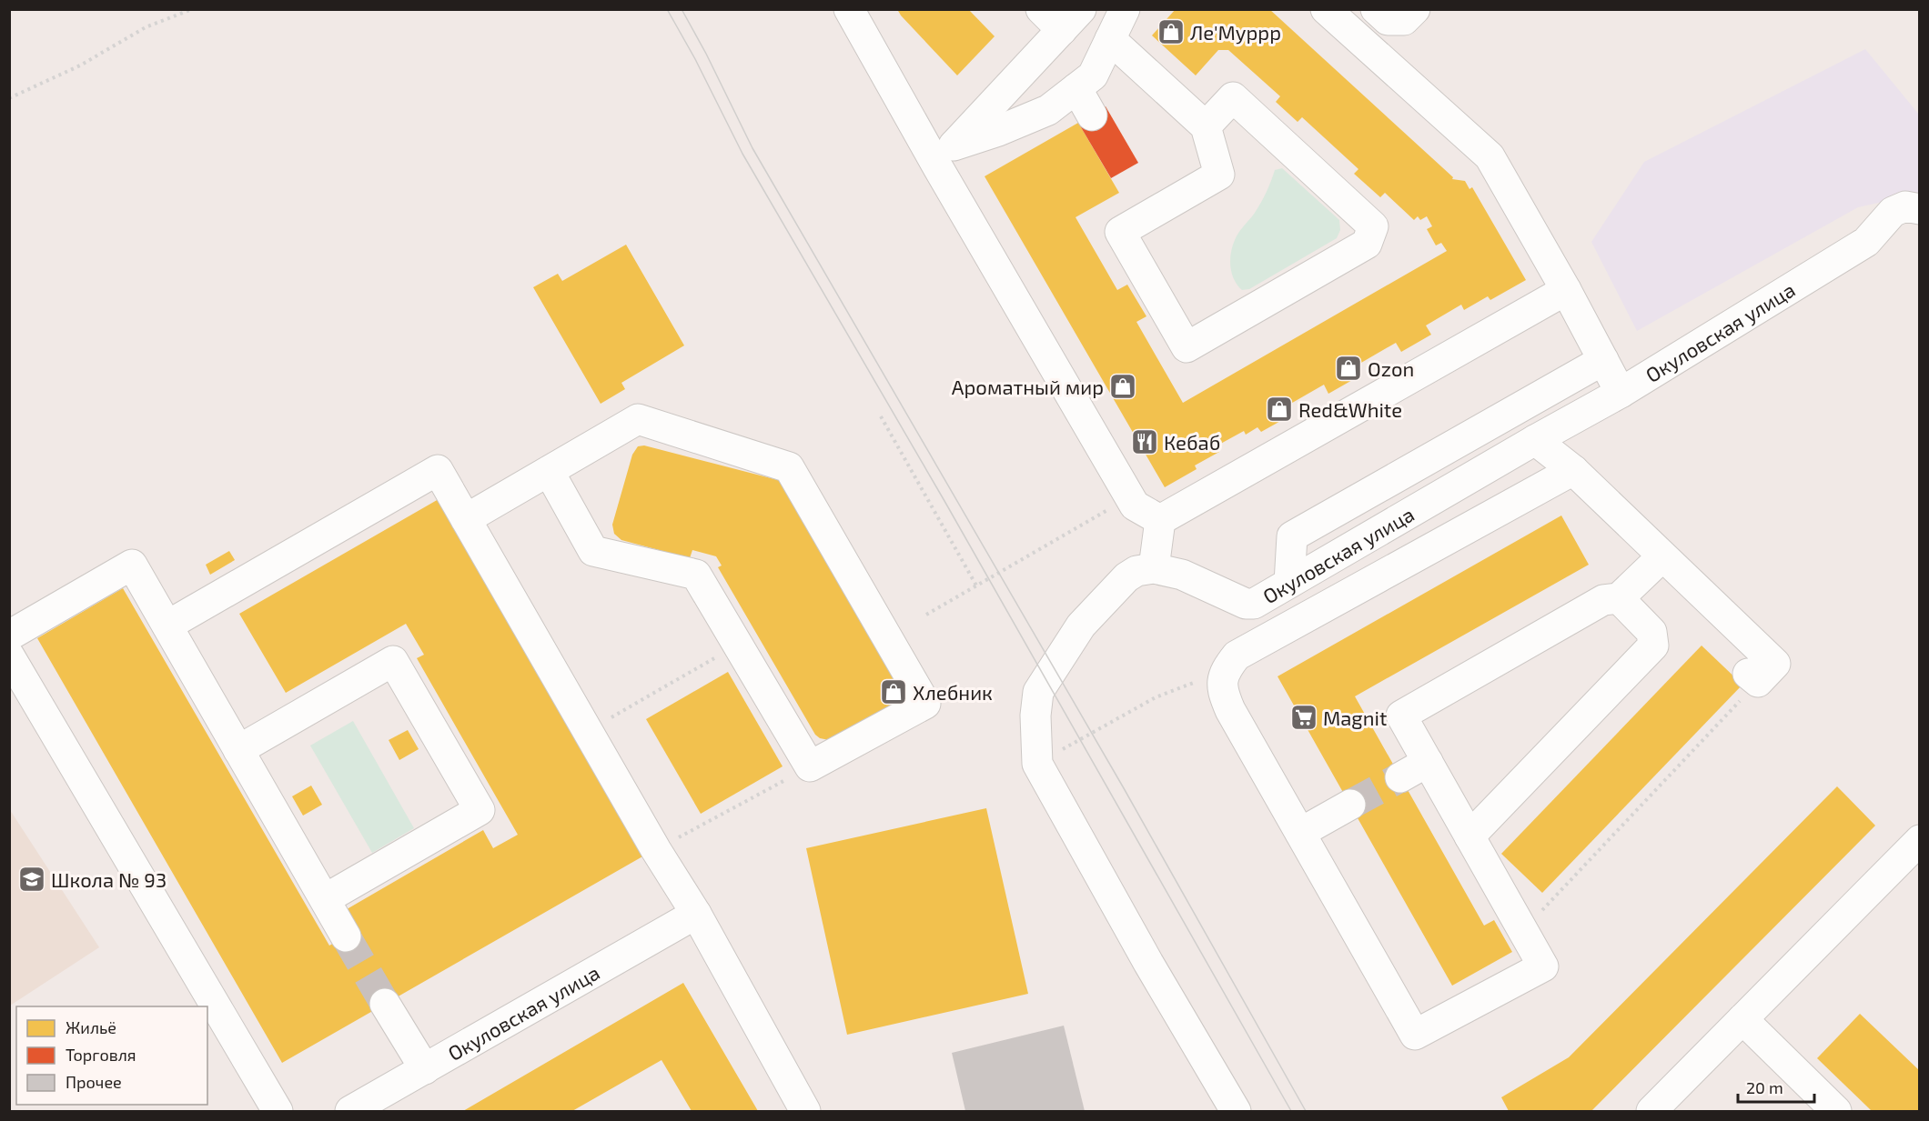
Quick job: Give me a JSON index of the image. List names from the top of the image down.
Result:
{
  "streets": {
    "street": ["Окуловская улица"]
  },
  "places": {
    "shop": [
      "Ле'Муррр",
      "Ozon",
      "Ароматный мир",
      "Red&White",
      "Хлебник"
    ],
    "restaurant": ["Кебаб"],
    "supermarket": ["Magnit"],
    "school or university": ["Школа № 93"]
  },
  "legend": ["Жильё", "Торговля", "Прочее"],
  "scale_bar": "20 m"
}
